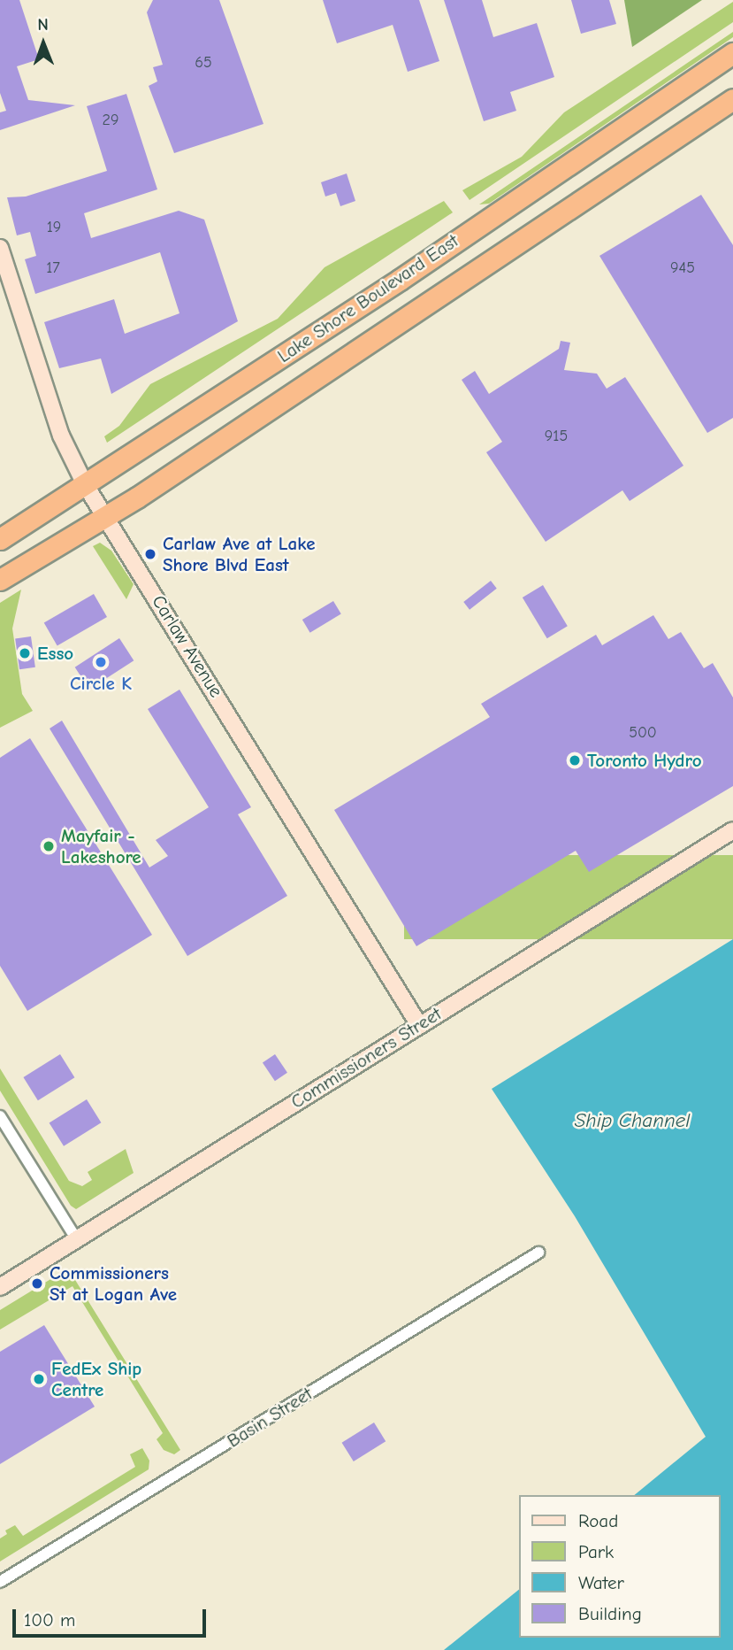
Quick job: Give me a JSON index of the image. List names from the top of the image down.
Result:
{
  "streets": {
    "highway": ["Lake Shore Boulevard East"],
    "main road": ["Carlaw Avenue", "Commissioners Street"],
    "street": ["Basin Street"]
  },
  "crossings": [
    ["Lake Shore Boulevard East", "Carlaw Avenue"],
    ["Carlaw Avenue", "Commissioners Street"]
  ],
  "water": ["Ship Channel"],
  "places": [
    "Carlaw Ave at Lake Shore Blvd East",
    "Esso",
    "Circle K",
    "Toronto Hydro",
    "Mayfair - Lakeshore",
    "Commissioners St at Logan Ave",
    "FedEx Ship Centre"
  ],
  "house_numbers": [
    "65",
    "29",
    "19",
    "17",
    "945",
    "915",
    "500"
  ],
  "legend": [
    "Road",
    "Park",
    "Water",
    "Building"
  ],
  "scale_bar": "100 m",
  "north": "top"
}
